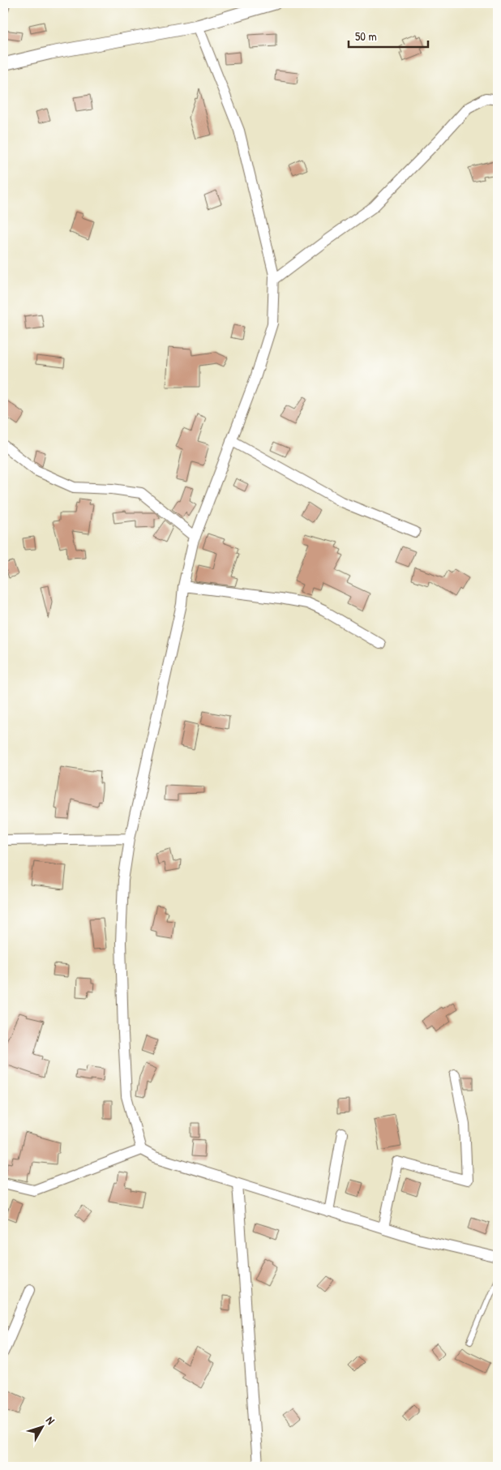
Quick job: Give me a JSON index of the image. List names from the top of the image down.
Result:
{
  "scale_bar": "50 m",
  "north": "top right"
}
